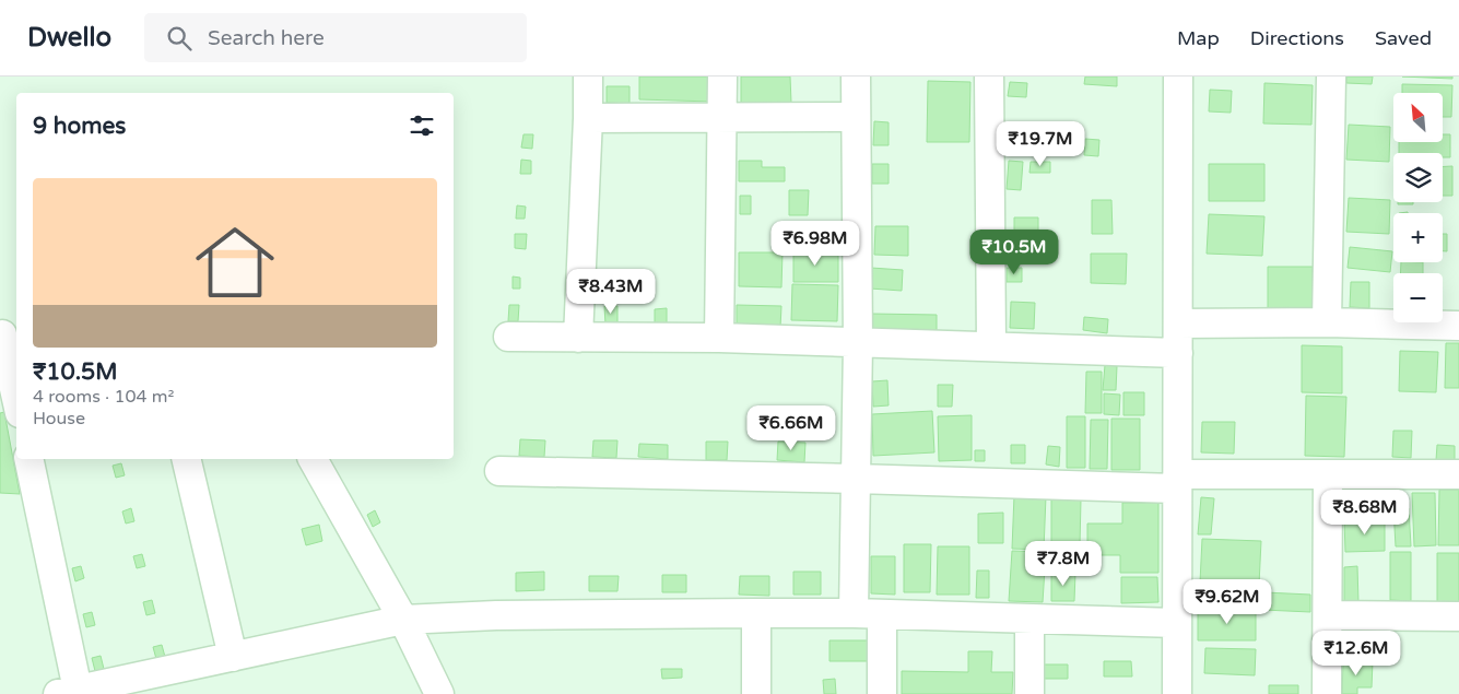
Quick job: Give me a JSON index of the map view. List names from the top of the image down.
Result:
{
  "north": "top left",
  "page": {
    "header": "Dwello",
    "search": "Search here",
    "nav": ["Map", "Directions", "Saved"],
    "map_buttons": ["+", "−"],
    "heading": "9 homes",
    "price": [
      "₹19.7M",
      "₹6.98M",
      "₹10.5M",
      "₹8.43M",
      "₹6.66M",
      "₹8.68M",
      "₹7.8M",
      "₹9.62M",
      "₹12.6M"
    ],
    "list": [
      {
        "name": "₹10.5M",
        "note": "4 rooms · 104 m² · House"
      }
    ]
  }
}
